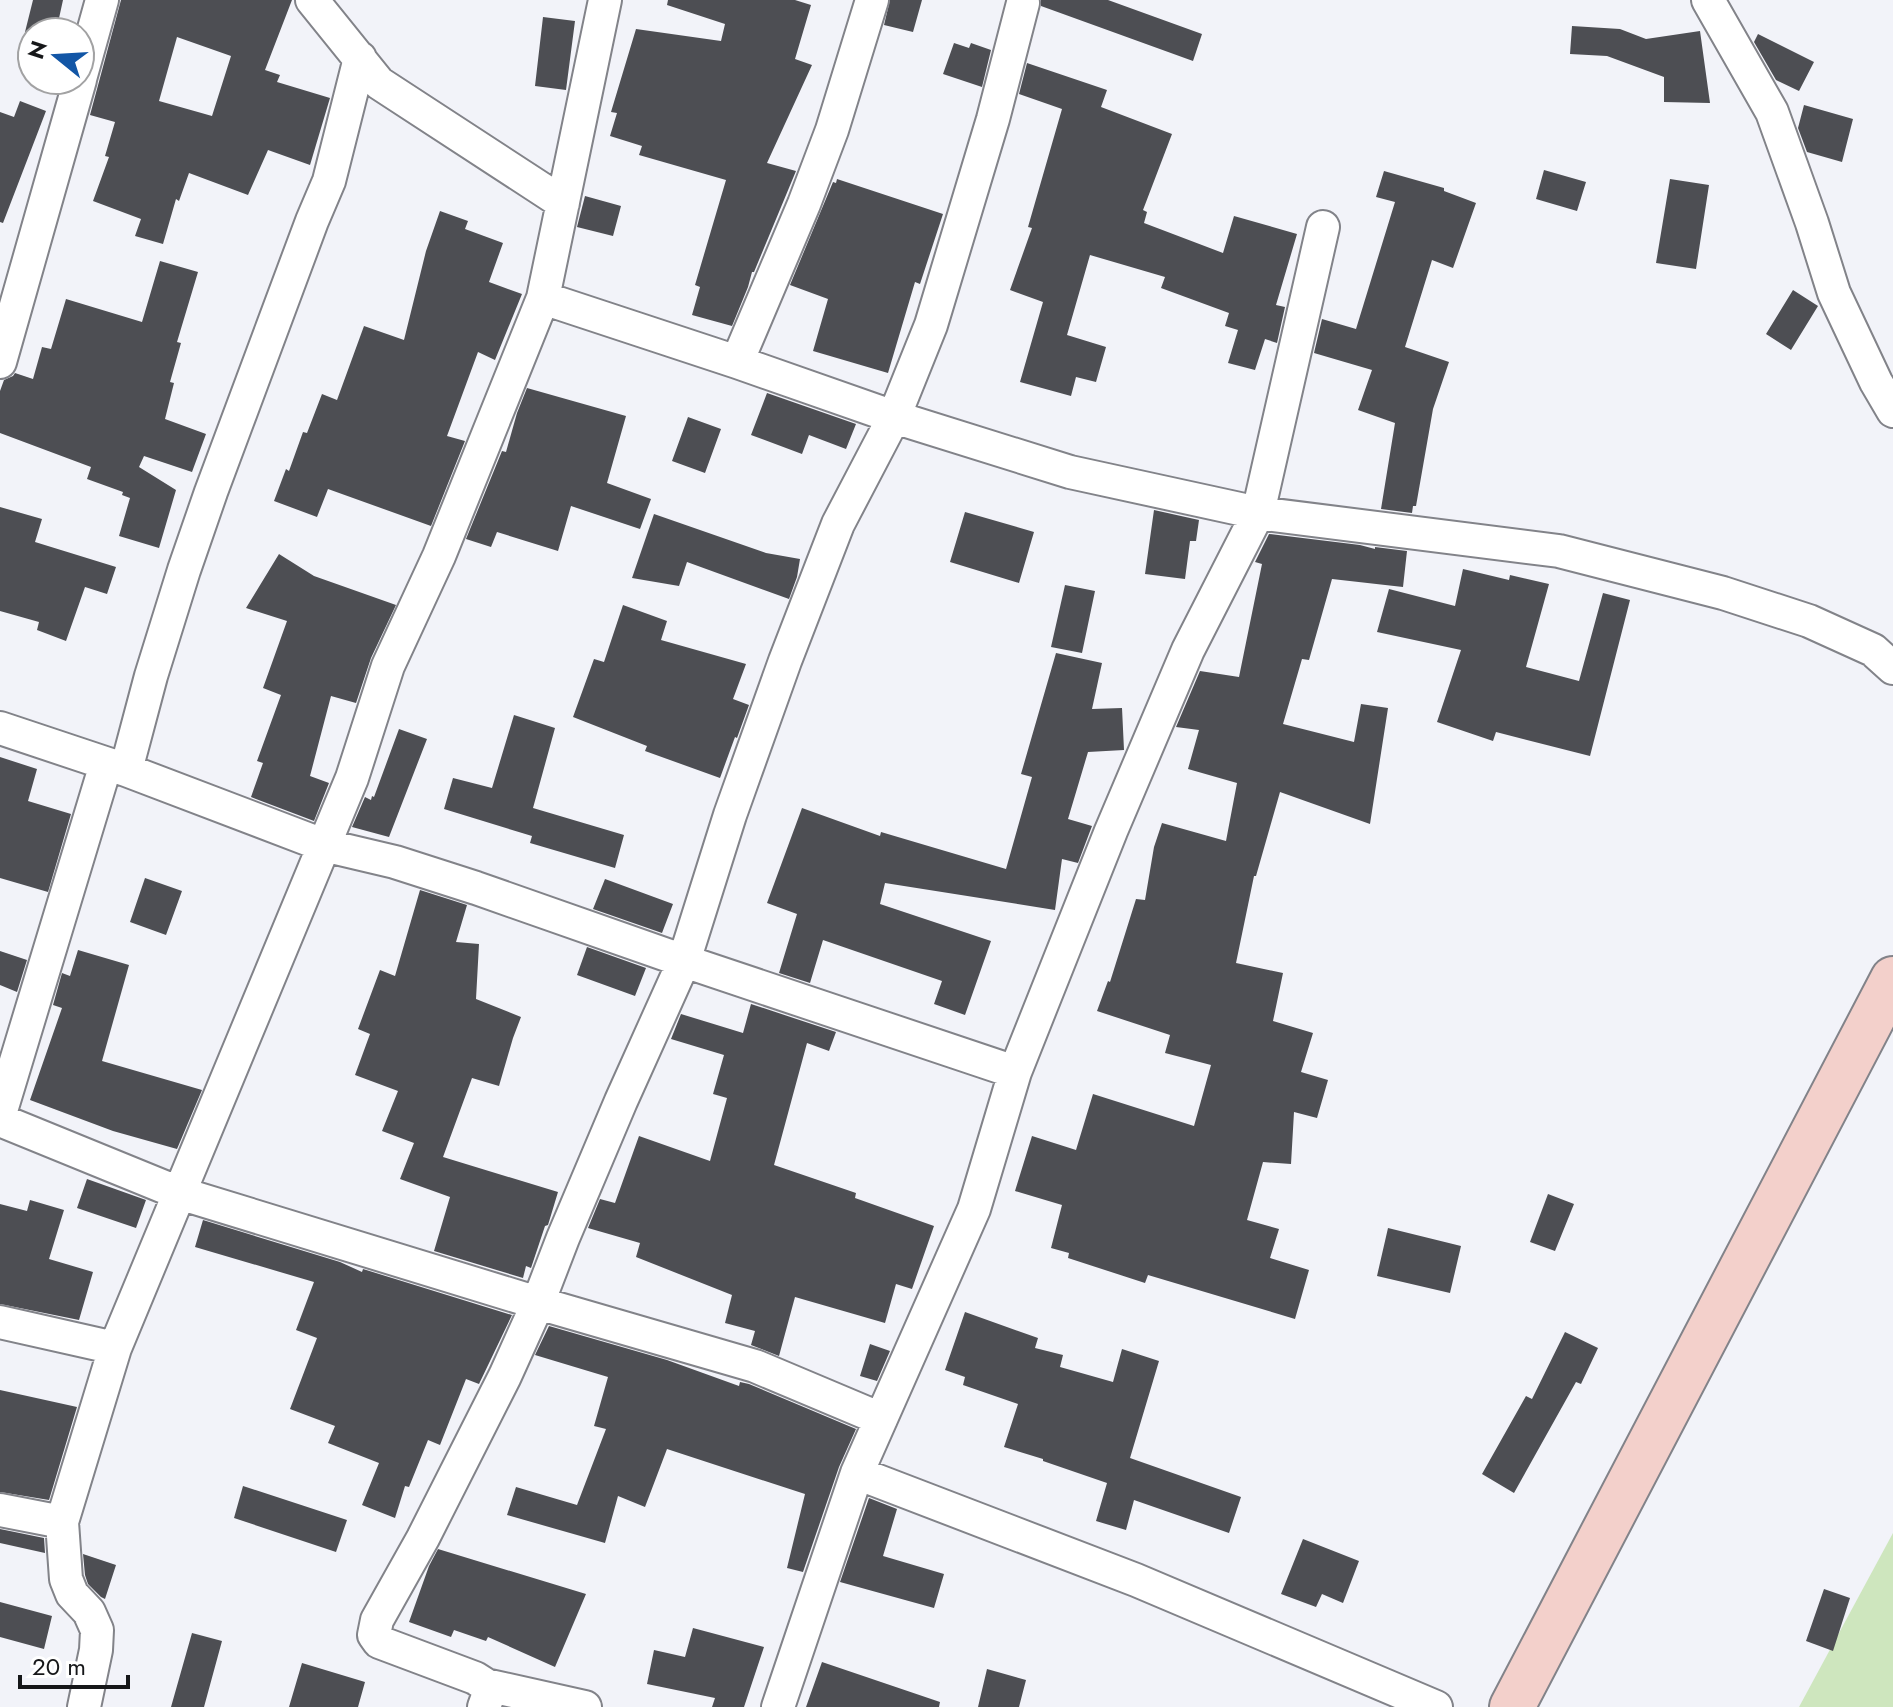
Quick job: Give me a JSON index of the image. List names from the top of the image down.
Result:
{
  "scale_bar": "20 m",
  "north": "left"
}
